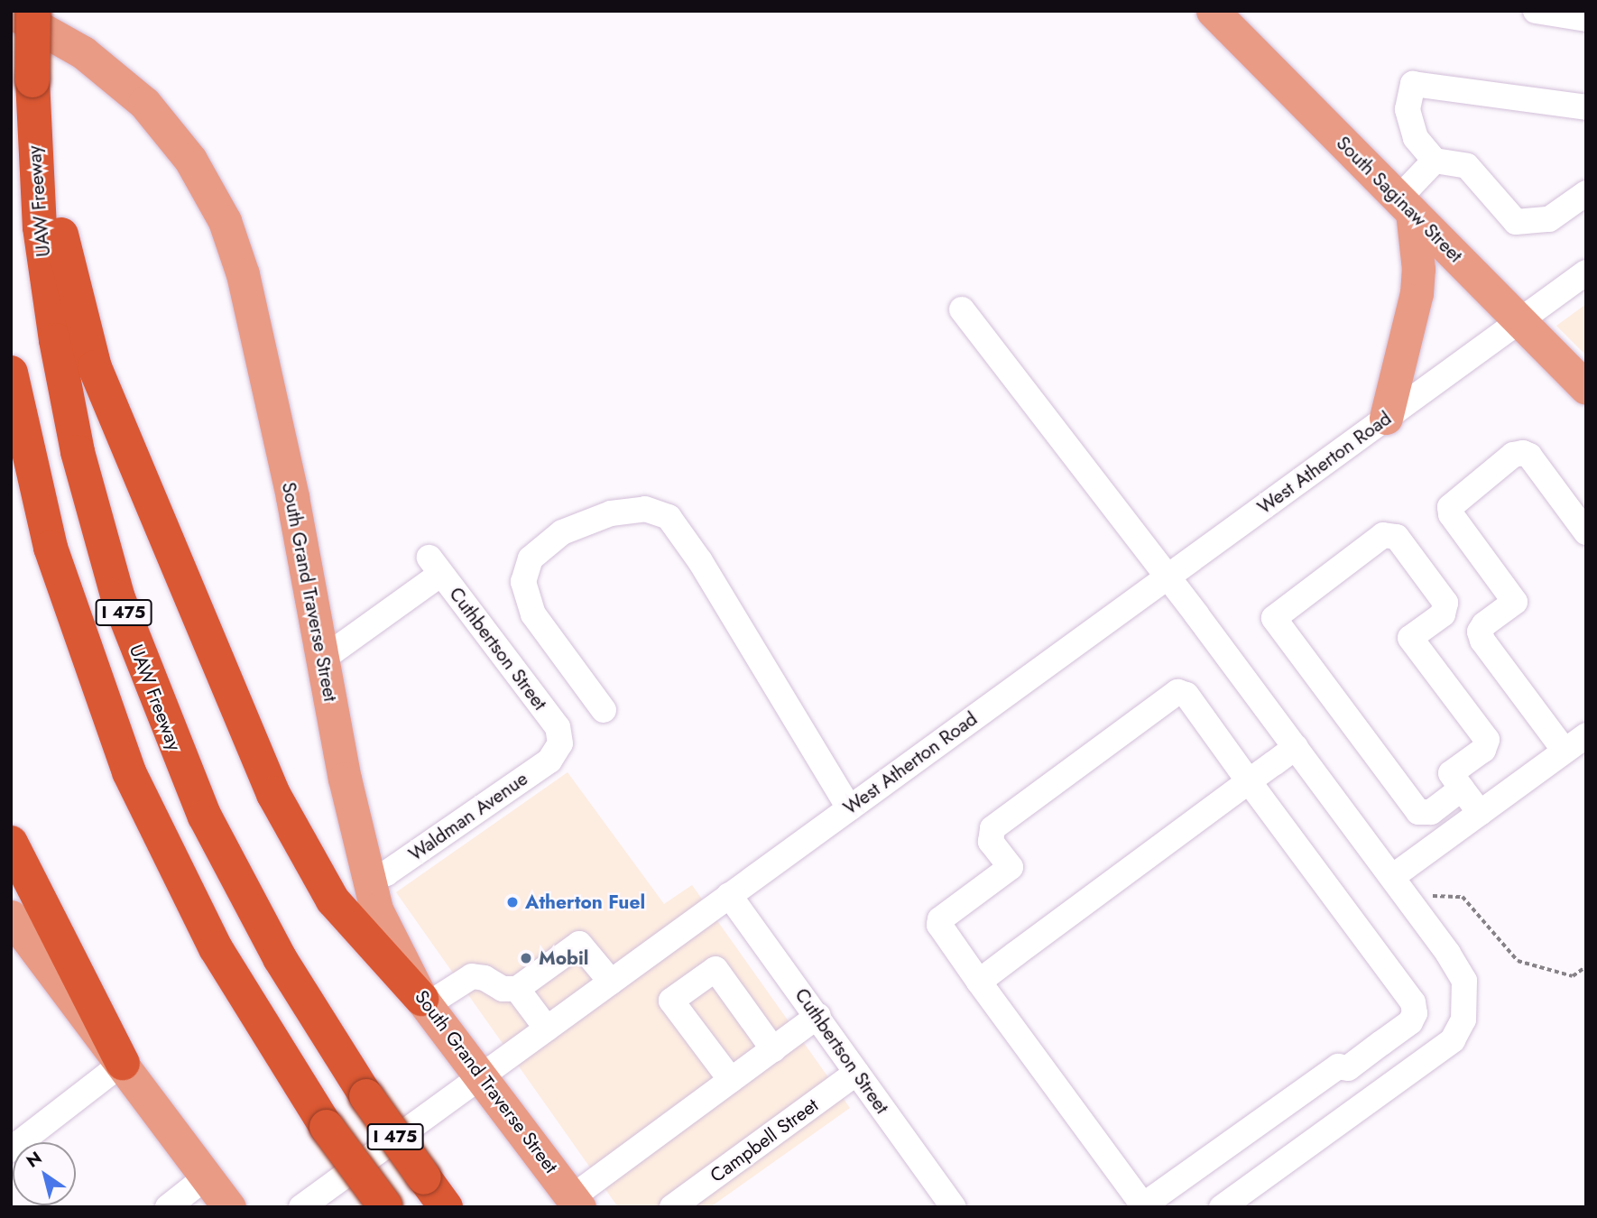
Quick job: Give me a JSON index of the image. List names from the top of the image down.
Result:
{
  "streets": {
    "highway": ["UAW Freeway", "I 475"],
    "main road": ["South Saginaw Street", "South Grand Traverse Street"],
    "street": [
      "West Atherton Road",
      "Cuthbertson Street",
      "Waldman Avenue",
      "Campbell Street"
    ]
  },
  "crossings": [
    ["South Saginaw Street", "West Atherton Road"],
    ["West Atherton Road", "South Grand Traverse Street"],
    ["West Atherton Road", "Cuthbertson Street"],
    ["South Grand Traverse Street", "Cuthbertson Street"],
    ["South Grand Traverse Street", "Waldman Avenue"],
    ["Cuthbertson Street", "Waldman Avenue"],
    ["Cuthbertson Street", "Campbell Street"]
  ],
  "places": ["Atherton Fuel", "Mobil"],
  "north": "top left"
}
